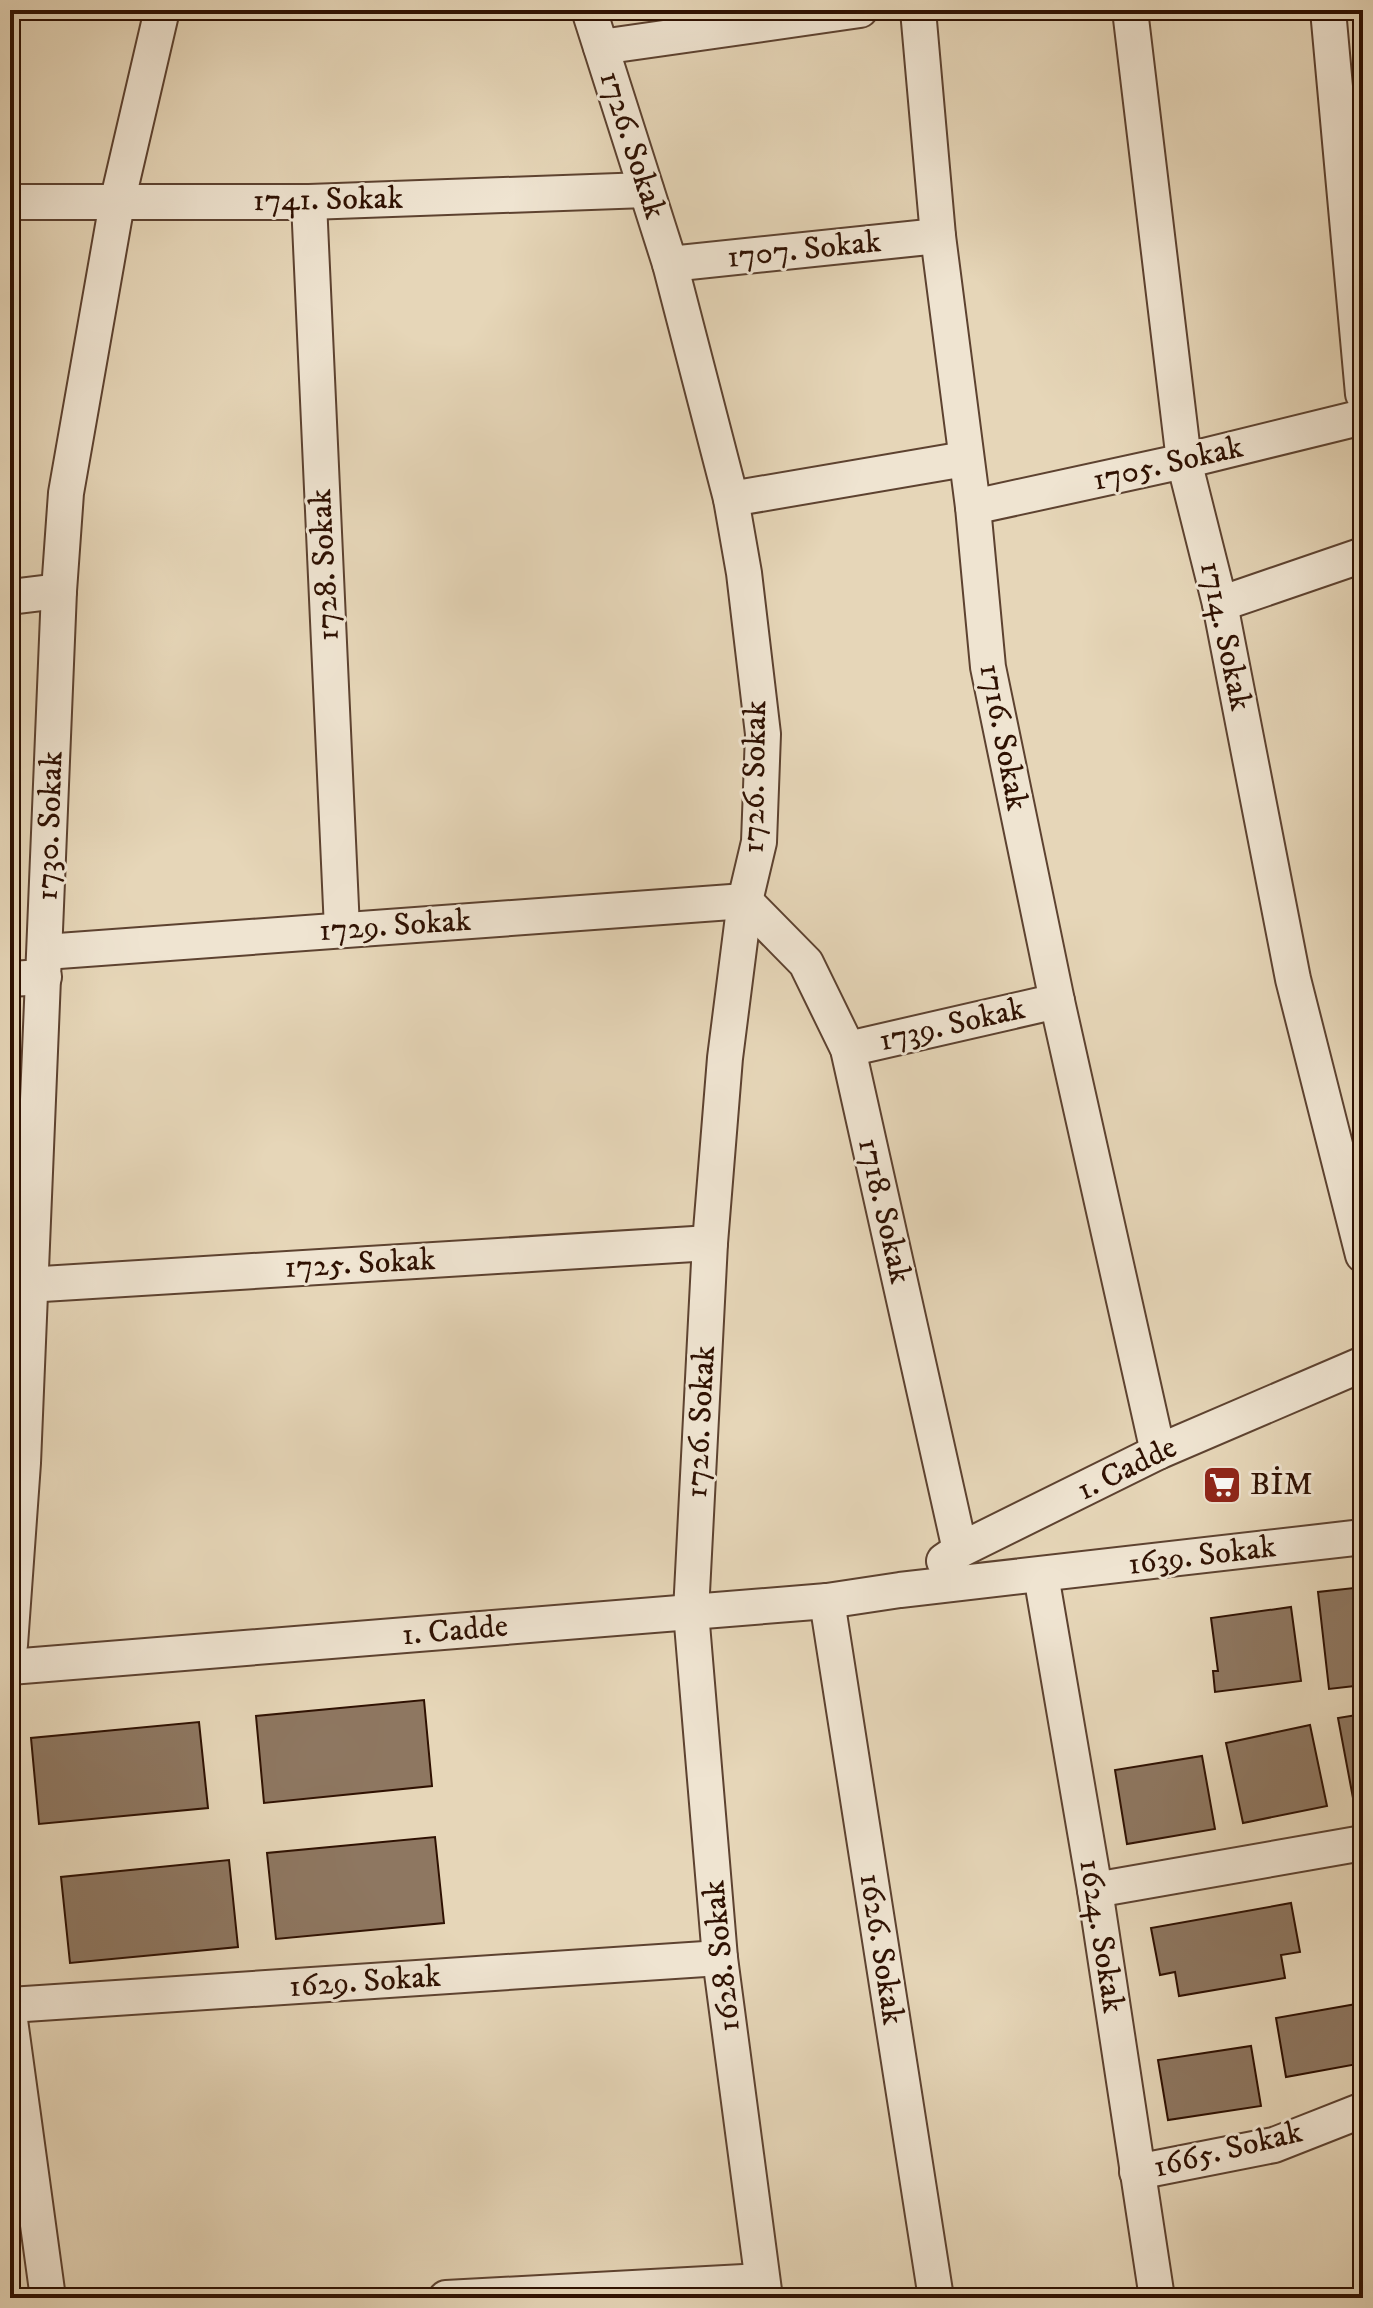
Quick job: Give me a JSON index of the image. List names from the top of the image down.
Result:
{
  "streets": {
    "street": [
      "1726. Sokak",
      "1741. Sokak",
      "1707. Sokak",
      "1705. Sokak",
      "1728. Sokak",
      "1714. Sokak",
      "1716. Sokak",
      "1730. Sokak",
      "1729. Sokak",
      "1739. Sokak",
      "1718. Sokak",
      "1725. Sokak",
      "1. Cadde",
      "1639. Sokak",
      "1624. Sokak",
      "1626. Sokak",
      "1628. Sokak",
      "1629. Sokak",
      "1665. Sokak"
    ]
  },
  "crossings": [
    ["1726. Sokak", "1741. Sokak"],
    ["1726. Sokak", "1707. Sokak"],
    ["1726. Sokak", "1729. Sokak"],
    ["1726. Sokak", "1718. Sokak"],
    ["1726. Sokak", "1725. Sokak"],
    ["1726. Sokak", "1. Cadde"],
    ["1726. Sokak", "1628. Sokak"],
    ["1741. Sokak", "1728. Sokak"],
    ["1741. Sokak", "1730. Sokak"],
    ["1707. Sokak", "1716. Sokak"],
    ["1705. Sokak", "1714. Sokak"],
    ["1705. Sokak", "1716. Sokak"],
    ["1728. Sokak", "1729. Sokak"],
    ["1716. Sokak", "1739. Sokak"],
    ["1716. Sokak", "1. Cadde"],
    ["1730. Sokak", "1729. Sokak"],
    ["1730. Sokak", "1725. Sokak"],
    ["1729. Sokak", "1718. Sokak"],
    ["1739. Sokak", "1718. Sokak"],
    ["1718. Sokak", "1. Cadde"],
    ["1. Cadde", "1639. Sokak"],
    ["1. Cadde", "1624. Sokak"],
    ["1. Cadde", "1626. Sokak"],
    ["1. Cadde", "1628. Sokak"],
    ["1639. Sokak", "1624. Sokak"],
    ["1624. Sokak", "1665. Sokak"],
    ["1628. Sokak", "1629. Sokak"]
  ],
  "places": {
    "supermarket": ["BİM"]
  }
}
